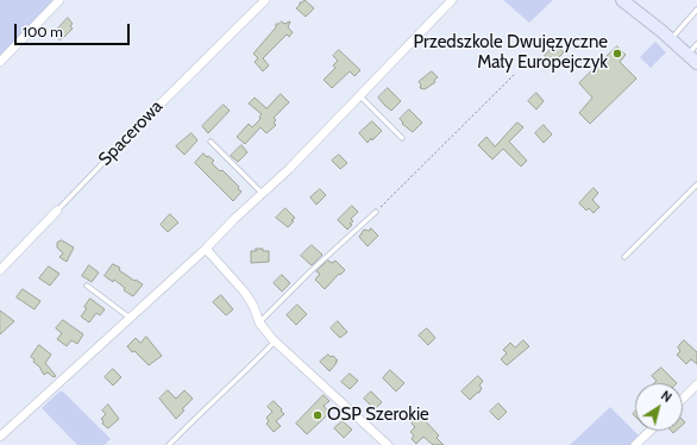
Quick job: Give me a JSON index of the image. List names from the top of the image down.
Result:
{
  "streets": {
    "street": ["Spacerowa"]
  },
  "places": ["Przedszkole Dwujęzyczne Mały Europejczyk", "OSP Szerokie"],
  "scale_bar": "100 m",
  "north": "top right"
}
